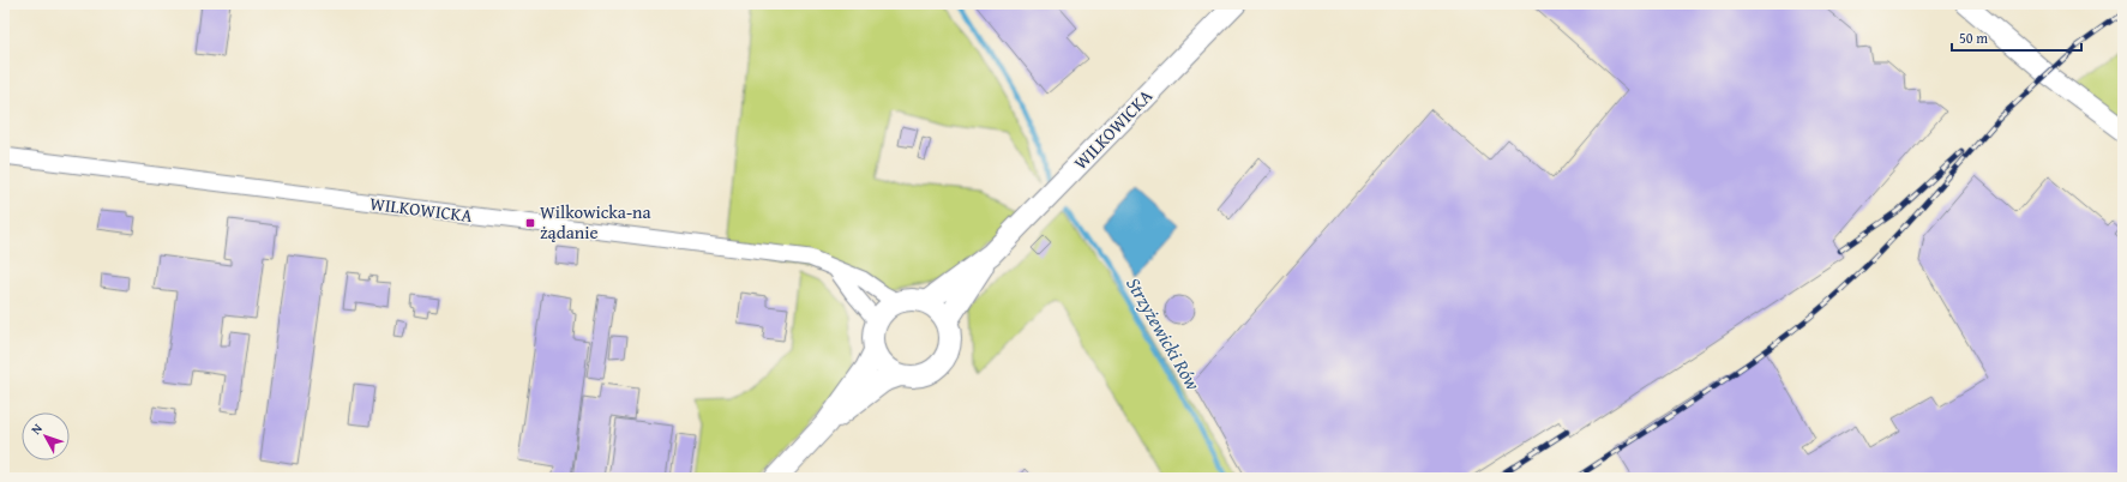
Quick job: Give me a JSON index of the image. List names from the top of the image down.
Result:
{
  "streets": {
    "main road": ["WILKOWICKA"]
  },
  "water": ["Strzyżewicki Rów"],
  "places": {
    "transit": ["Wilkowicka-na żądanie"]
  },
  "scale_bar": "50 m",
  "north": "top left"
}
